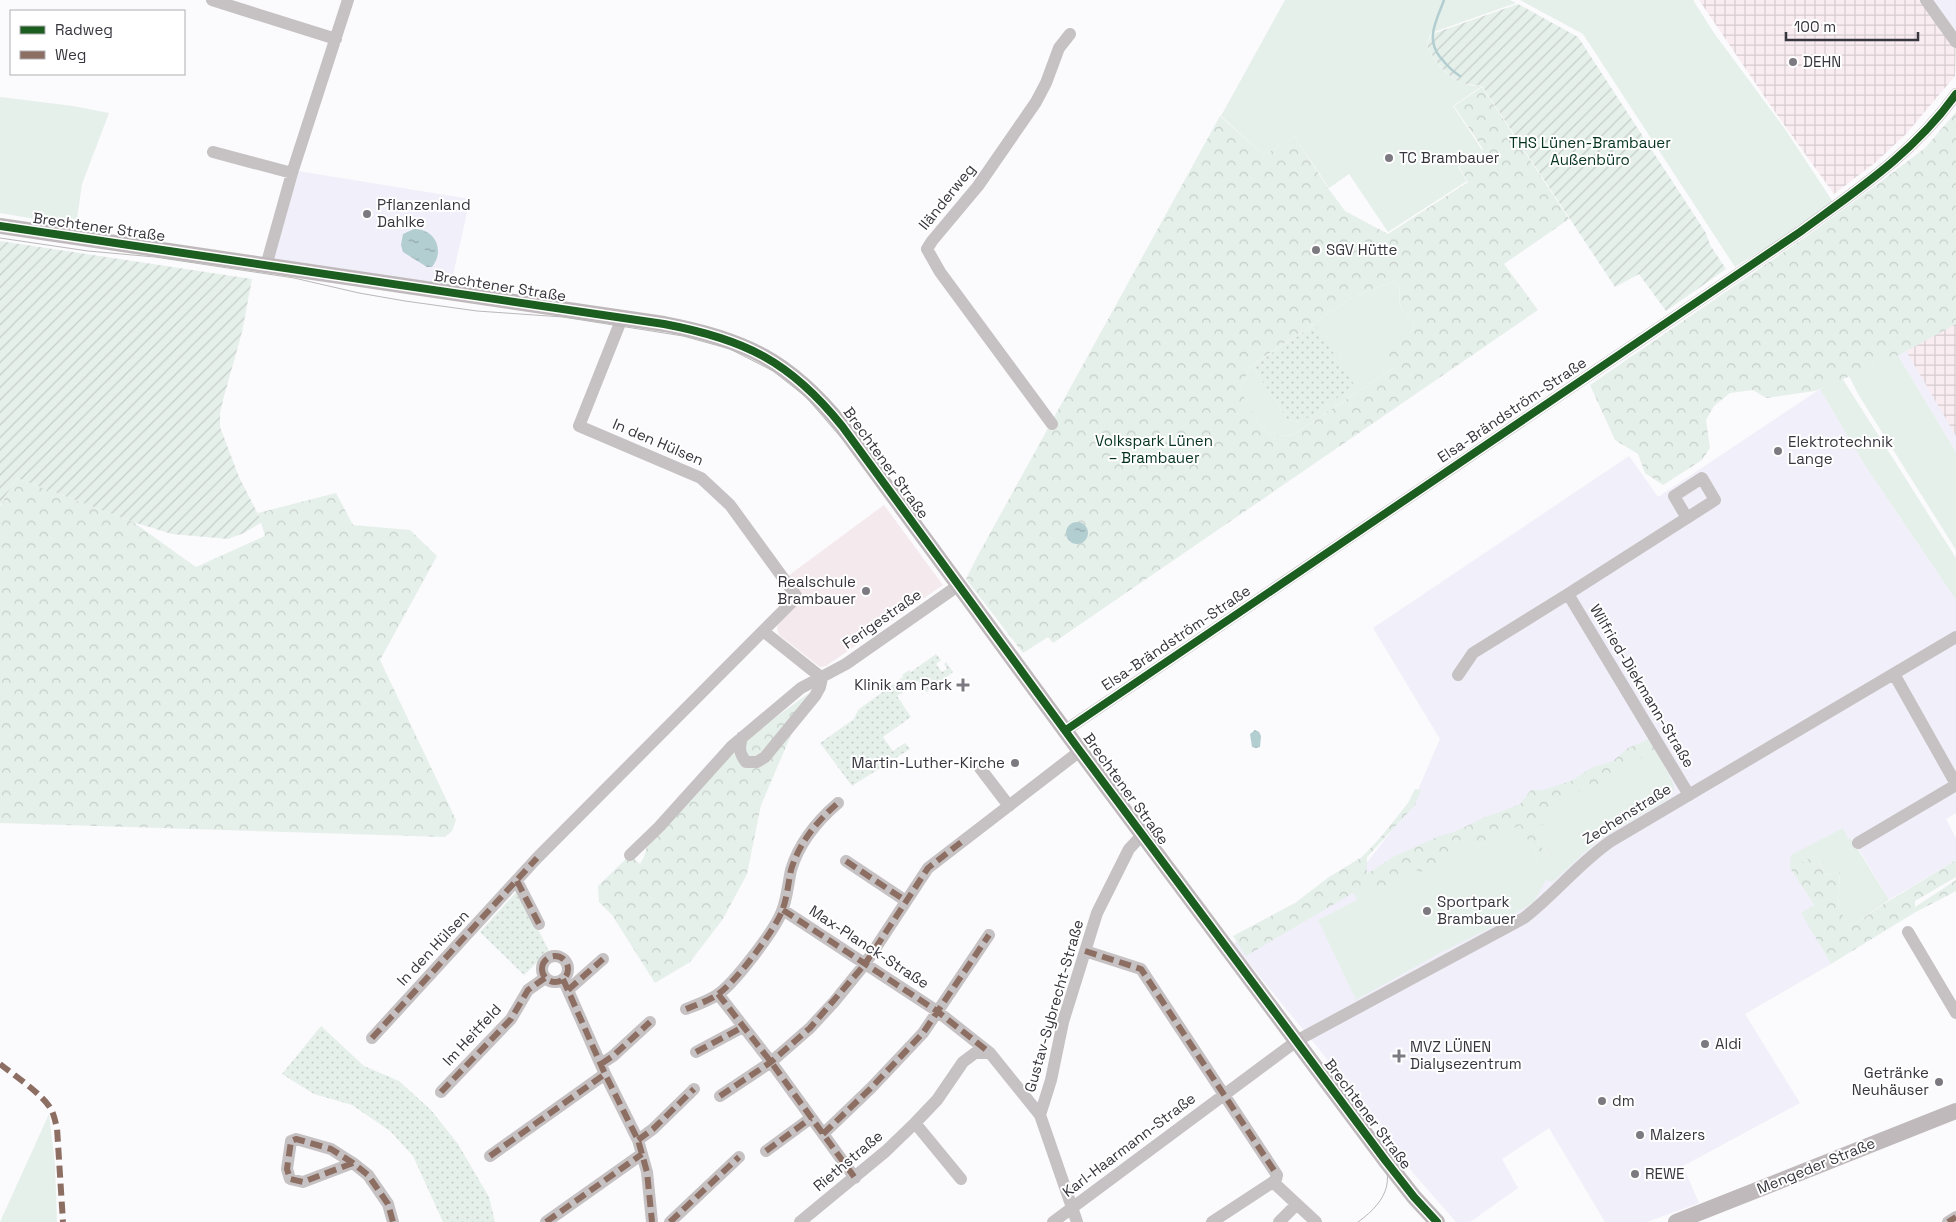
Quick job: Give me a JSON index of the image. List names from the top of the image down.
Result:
{
  "streets": {
    "main road": ["Brechtener Straße", "Mengeder Straße"],
    "street": [
      "Iländerweg",
      "Elsa-Brändström-Straße",
      "In den Hülsen",
      "Ferigestraße",
      "Wilfried-Diekmann-Straße",
      "Zechenstraße",
      "Max-Planck-Straße",
      "Gustav-Sybrecht-Straße",
      "Im Heitfeld",
      "Karl-Haarmann-Straße",
      "Riethstraße"
    ]
  },
  "crossings": [
    ["Brechtener Straße", "Elsa-Brändström-Straße"],
    ["Brechtener Straße", "In den Hülsen"],
    ["Brechtener Straße", "Ferigestraße"],
    ["Brechtener Straße", "Zechenstraße"],
    ["Brechtener Straße", "Gustav-Sybrecht-Straße"],
    ["Brechtener Straße", "Karl-Haarmann-Straße"],
    ["Wilfried-Diekmann-Straße", "Zechenstraße"],
    ["Zechenstraße", "Karl-Haarmann-Straße"],
    ["Max-Planck-Straße", "Gustav-Sybrecht-Straße"],
    ["Max-Planck-Straße", "Riethstraße"],
    ["Gustav-Sybrecht-Straße", "Karl-Haarmann-Straße"]
  ],
  "parks": ["THS Lünen-Brambauer Außenbüro", "Volkspark Lünen – Brambauer"],
  "places": {
    "other": [
      "DEHN",
      "TC Brambauer",
      "Pflanzenland Dahlke",
      "SGV Hütte",
      "Elektrotechnik Lange",
      "Realschule Brambauer",
      "Martin-Luther-Kirche",
      "Sportpark Brambauer",
      "Aldi",
      "Getränke Neuhäuser",
      "dm",
      "Malzers",
      "REWE"
    ],
    "health": ["Klinik am Park", "MVZ LÜNEN Dialysezentrum"]
  },
  "legend": ["Radweg", "Weg"],
  "scale_bar": "100 m"
}
